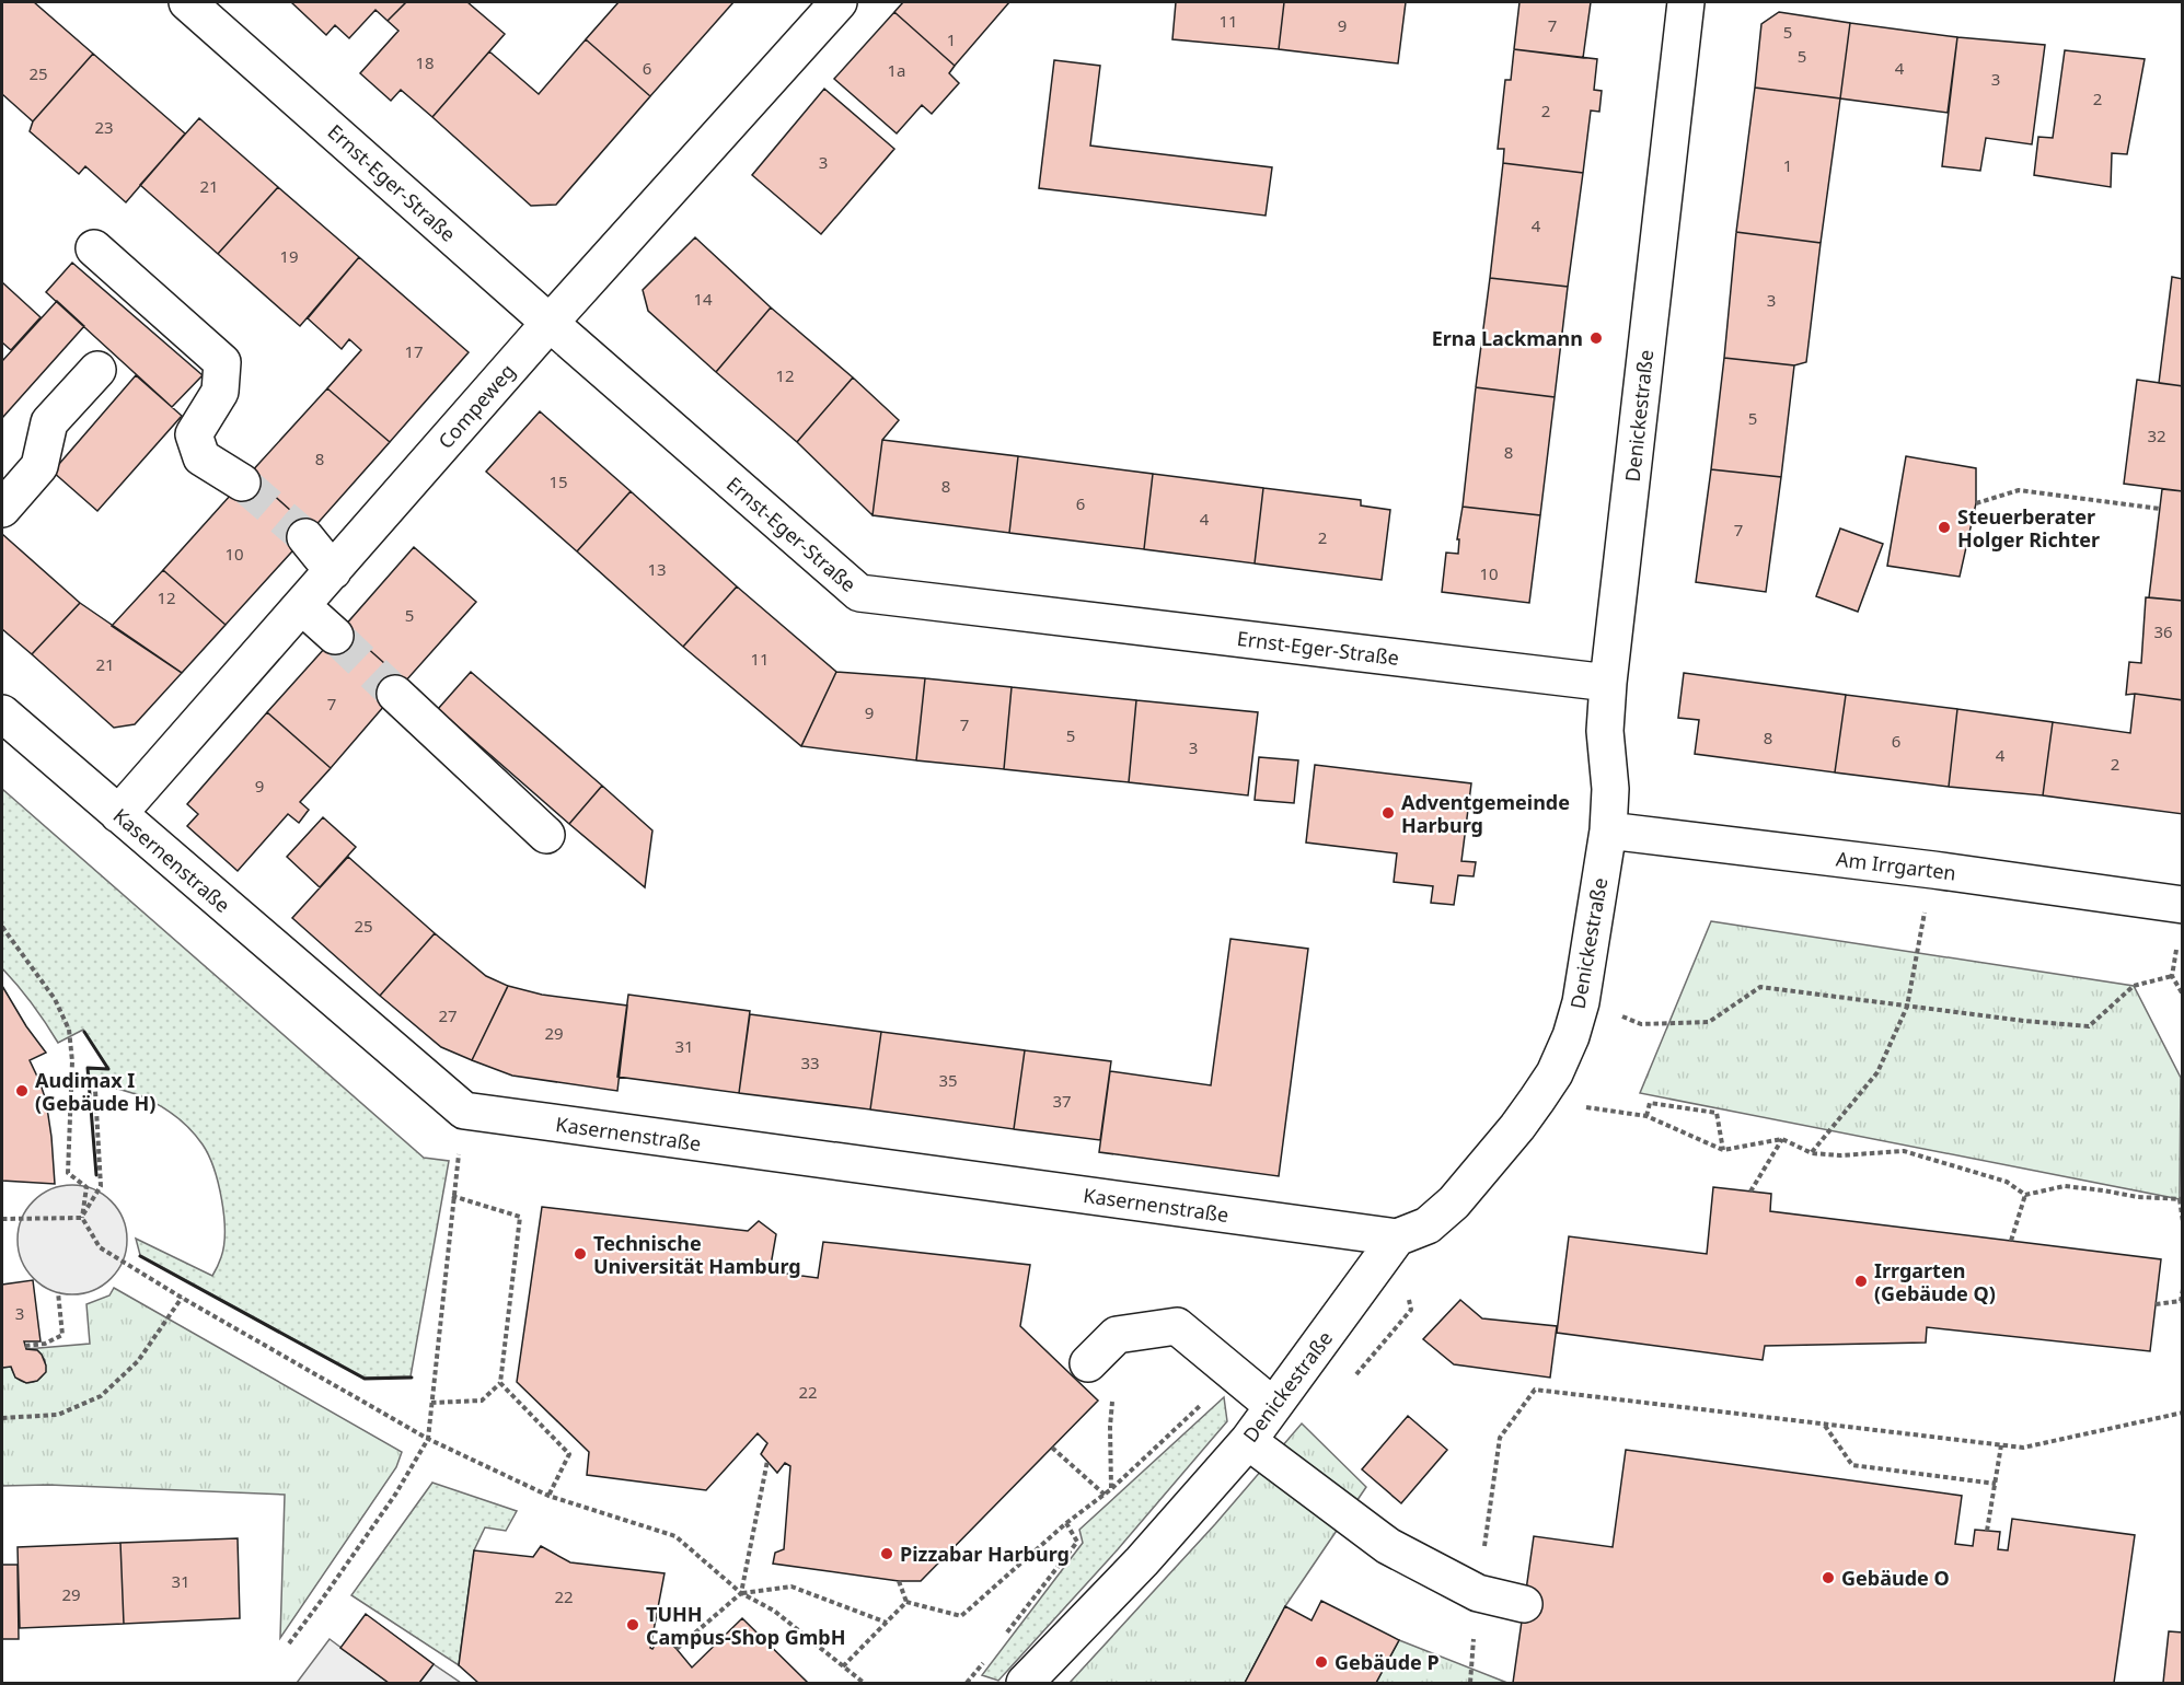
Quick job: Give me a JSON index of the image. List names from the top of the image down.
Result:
{
  "streets": {
    "street": [
      "Ernst-Eger-Straße",
      "Compeweg",
      "Denickestraße",
      "Kasernenstraße",
      "Am Irrgarten"
    ]
  },
  "crossings": [
    ["Ernst-Eger-Straße", "Compeweg"],
    ["Ernst-Eger-Straße", "Denickestraße"],
    ["Compeweg", "Kasernenstraße"],
    ["Denickestraße", "Kasernenstraße"],
    ["Denickestraße", "Am Irrgarten"]
  ],
  "places": [
    "Erna Lackmann",
    "Steuerberater Holger Richter",
    "Adventgemeinde Harburg",
    "Audimax I (Gebäude H)",
    "Technische Universität Hamburg",
    "Irrgarten (Gebäude Q)",
    "Pizzabar Harburg",
    "Gebäude O",
    "TUHH Campus-Shop GmbH",
    "Gebäude P"
  ],
  "house_numbers": [
    "11",
    "9",
    "7",
    "5",
    "1",
    "5",
    "18",
    "6",
    "4",
    "1a",
    "25",
    "3",
    "2",
    "2",
    "23",
    "3",
    "1",
    "21",
    "4",
    "19",
    "14",
    "3",
    "17",
    "12",
    "5",
    "32",
    "8",
    "8",
    "15",
    "8",
    "6",
    "4",
    "7",
    "2",
    "10",
    "13",
    "10",
    "12",
    "5",
    "36",
    "11",
    "21",
    "7",
    "9",
    "7",
    "5",
    "8",
    "6",
    "3",
    "4",
    "2",
    "9",
    "25",
    "27",
    "29",
    "31",
    "33",
    "35",
    "37",
    "3",
    "22",
    "31",
    "29",
    "22"
  ]
}
